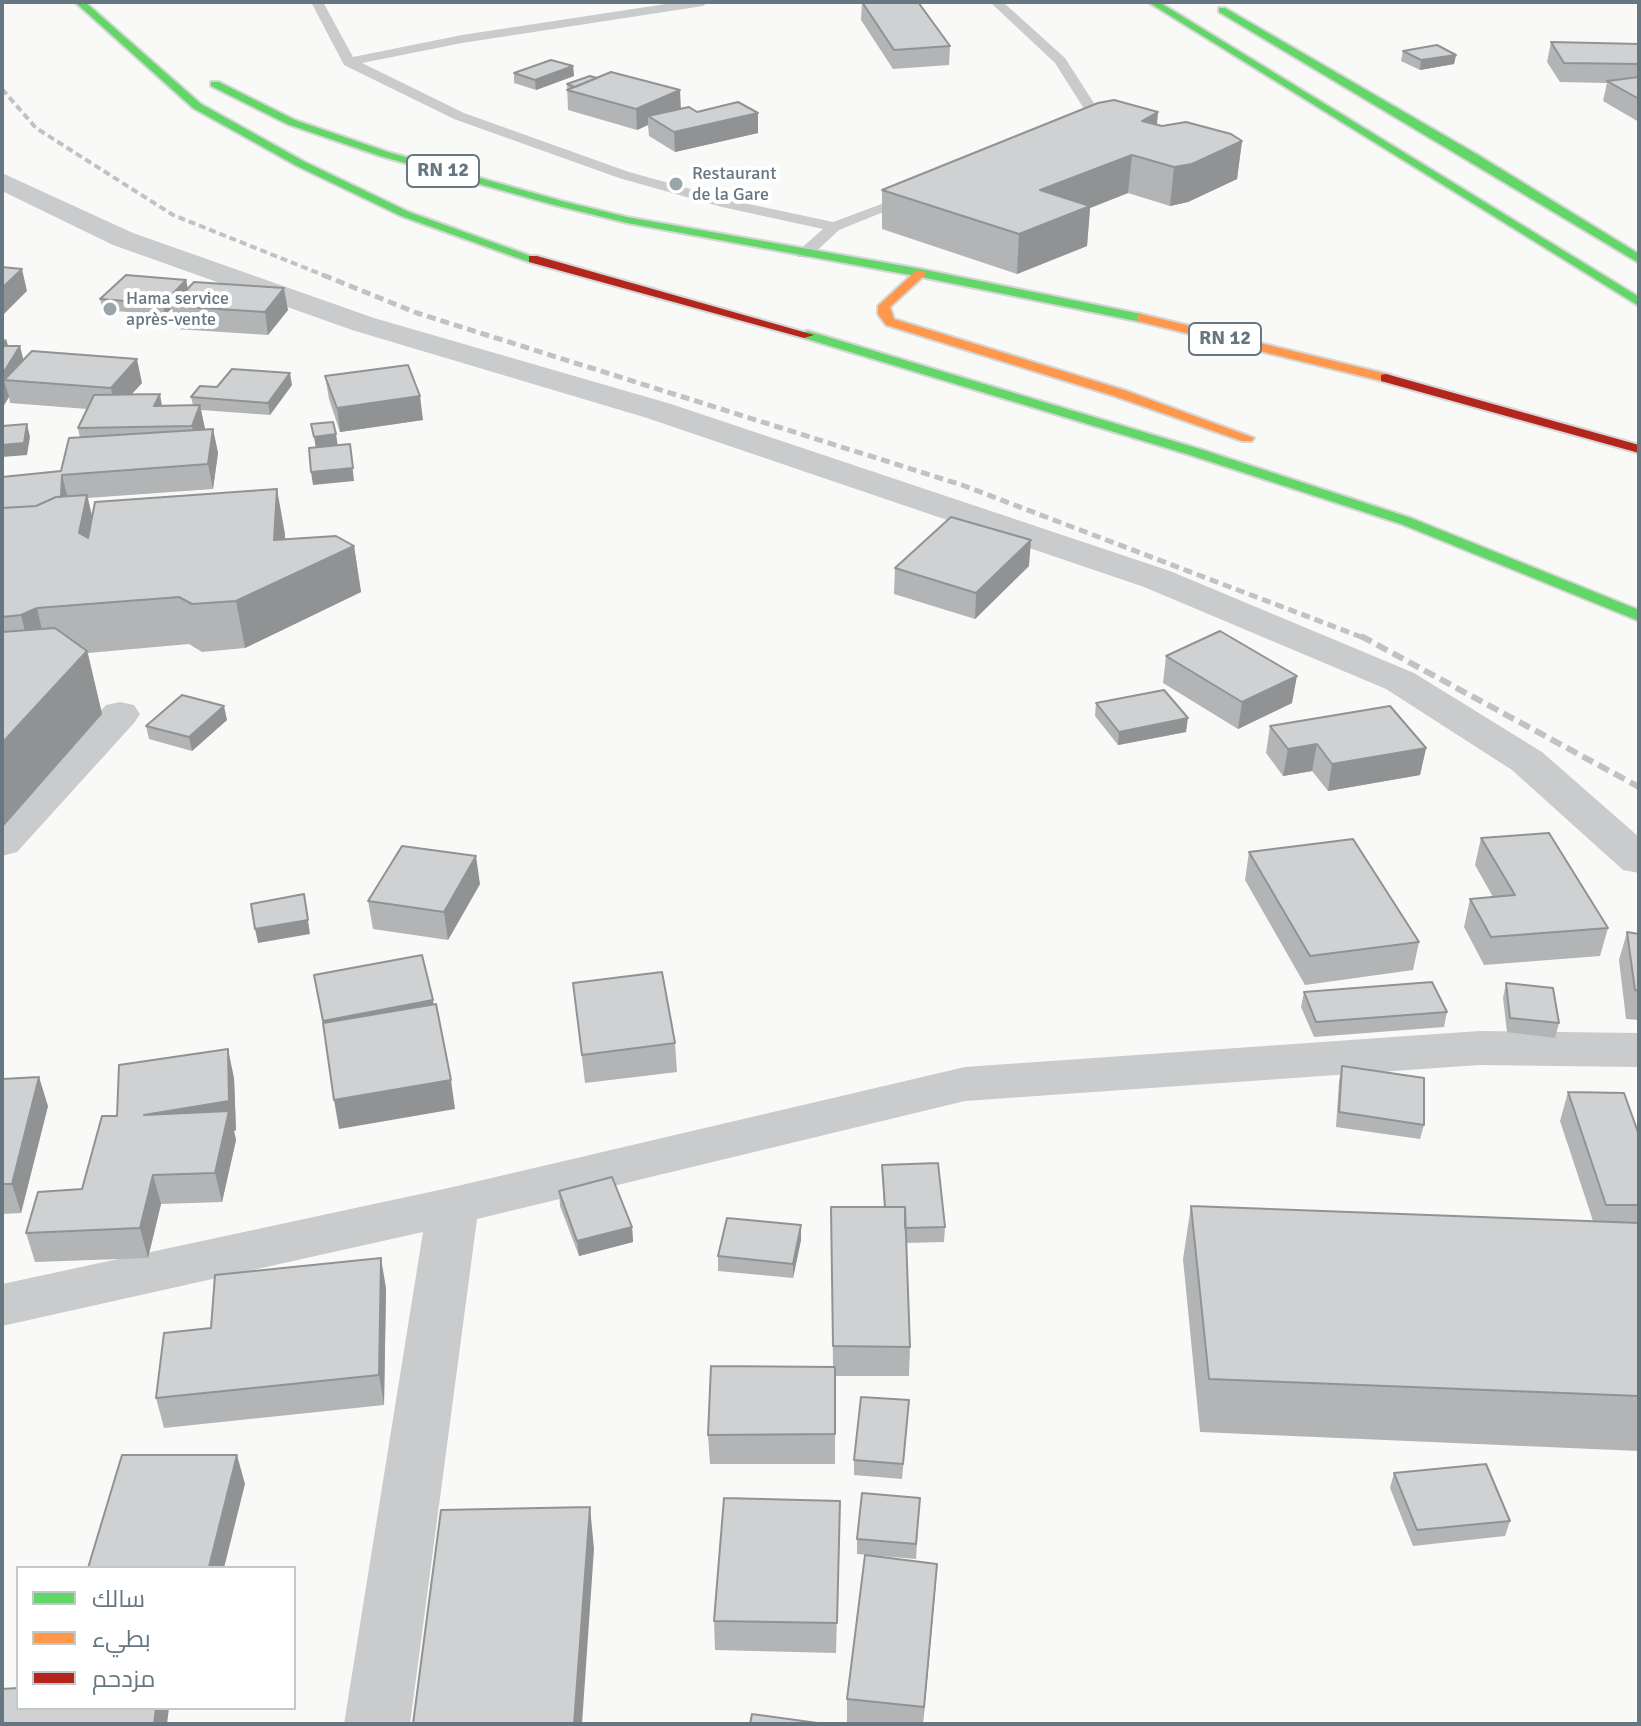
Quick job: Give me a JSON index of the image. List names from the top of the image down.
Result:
{
  "streets": {
    "highway": ["RN 12"]
  },
  "places": ["Restaurant de la Gare", "Hama service après-vente"],
  "legend": ["سالك", "بطيء", "مزدحم"]
}
